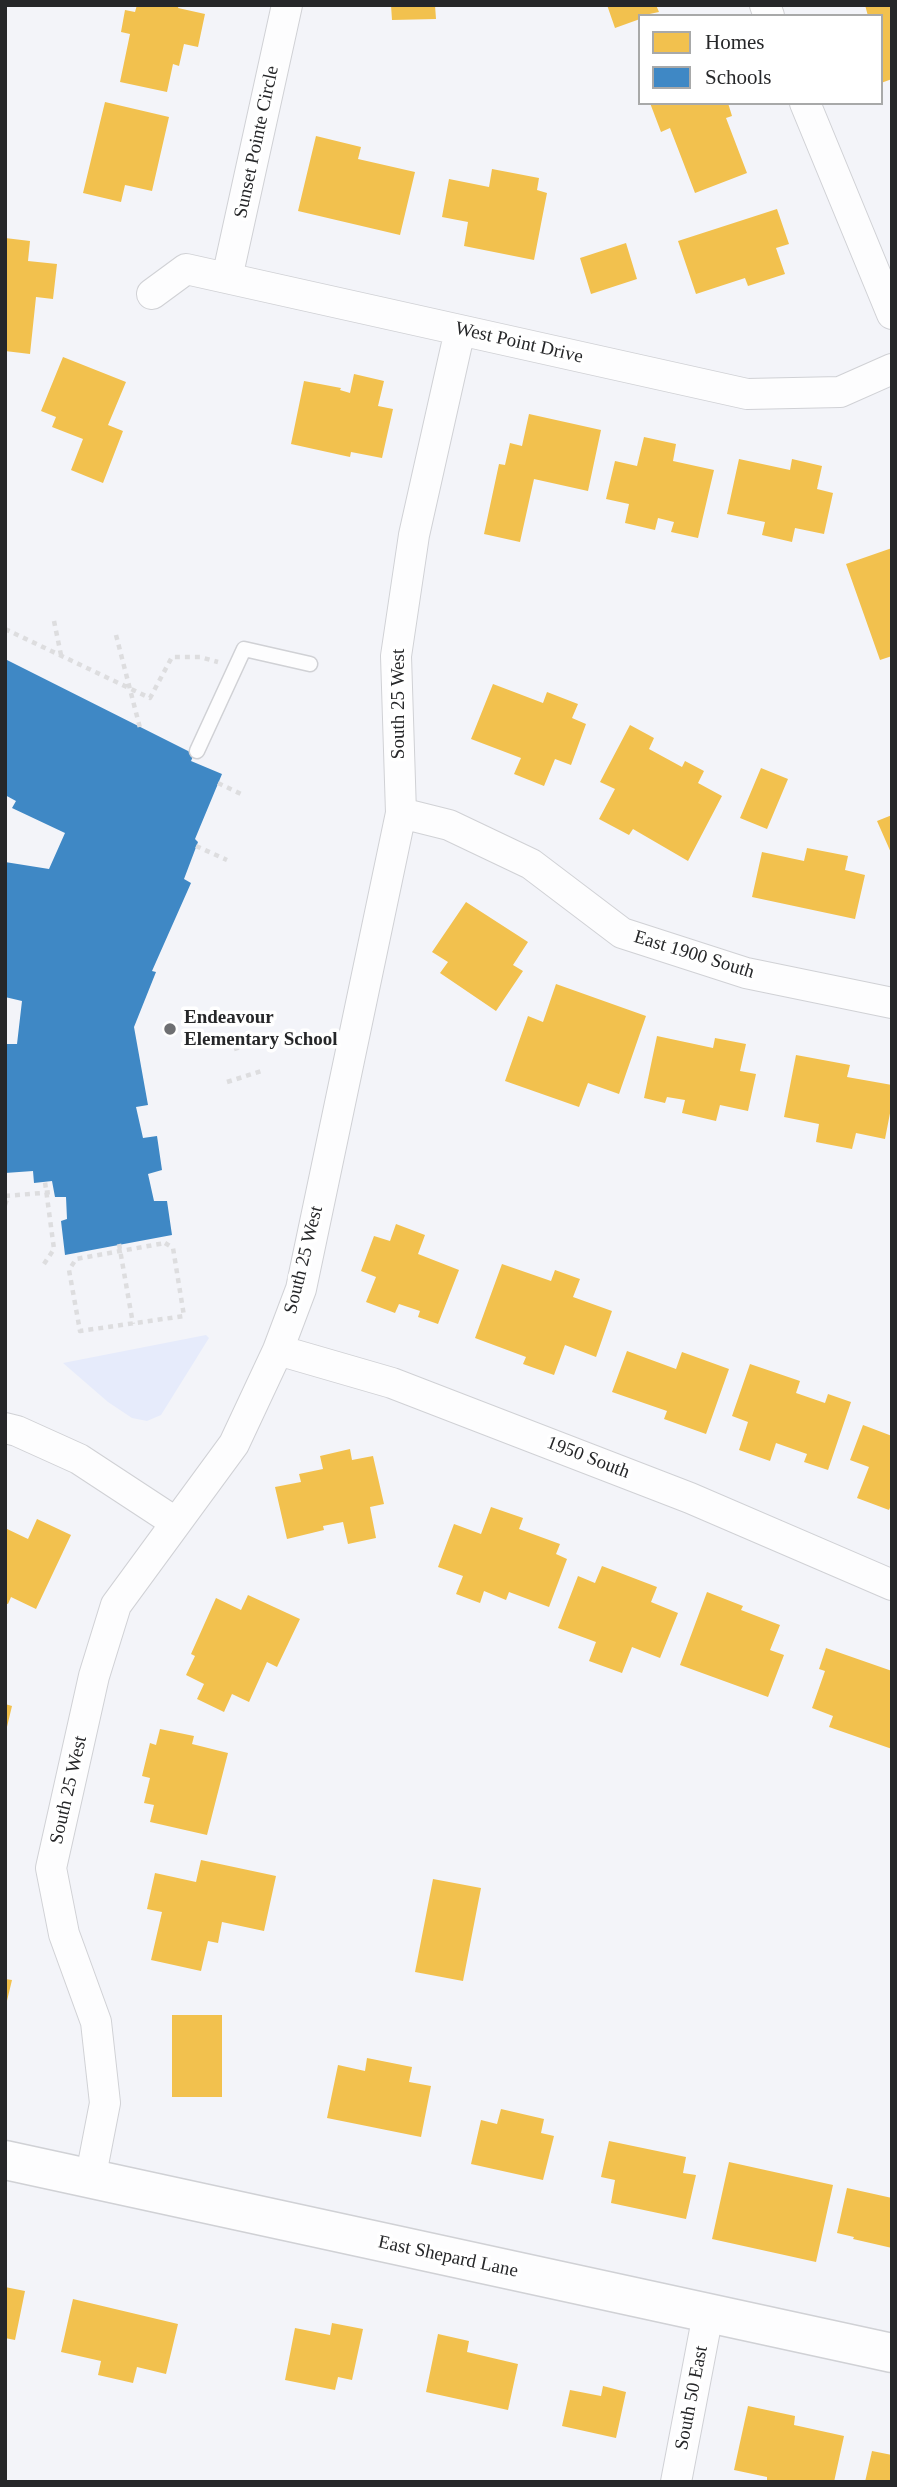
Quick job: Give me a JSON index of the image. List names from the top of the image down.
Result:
{
  "streets": {
    "street": [
      "Sunset Pointe Circle",
      "West Point Drive",
      "South 25 West",
      "East 1900 South",
      "1950 South",
      "East Shepard Lane",
      "South 50 East"
    ]
  },
  "crossings": [
    ["Sunset Pointe Circle", "West Point Drive"],
    ["West Point Drive", "South 25 West"],
    ["South 25 West", "East 1900 South"],
    ["South 25 West", "1950 South"],
    ["South 25 West", "East Shepard Lane"],
    ["East Shepard Lane", "South 50 East"]
  ],
  "places": ["Endeavour Elementary School"],
  "legend": ["Homes", "Schools"]
}
